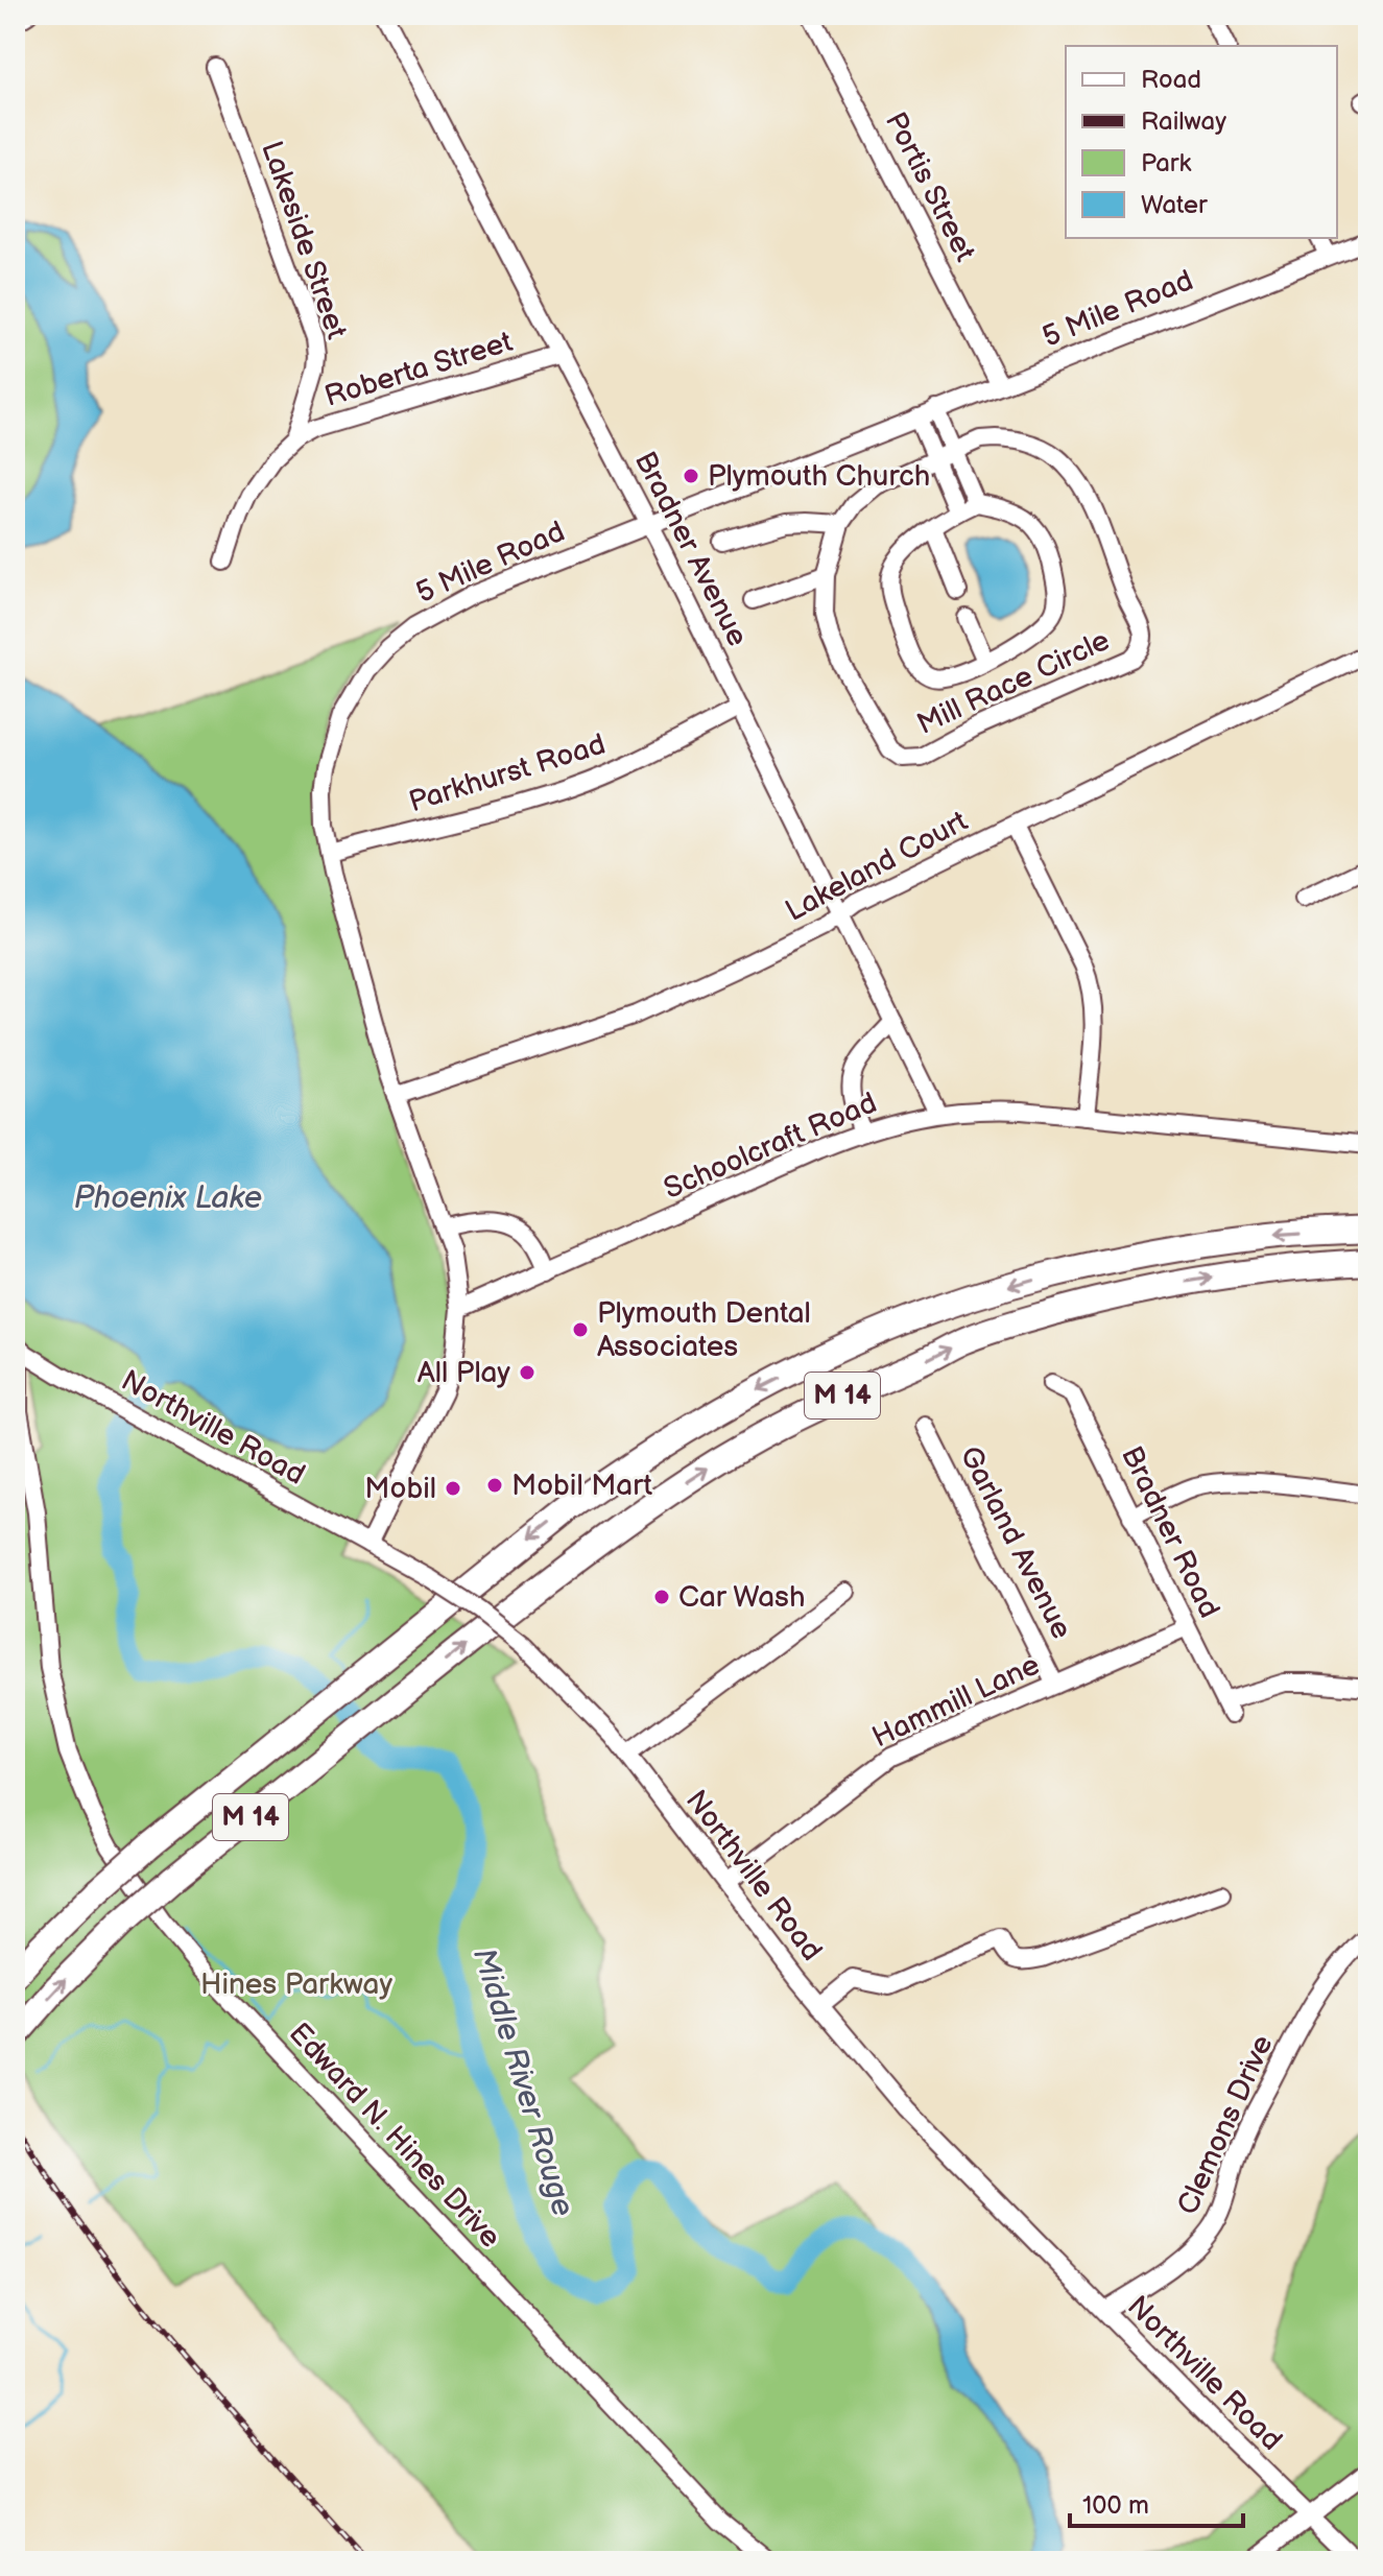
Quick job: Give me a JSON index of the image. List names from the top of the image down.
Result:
{
  "streets": {
    "highway": ["M 14"],
    "street": [
      "Portis Street",
      "Lakeside Street",
      "5 Mile Road",
      "Roberta Street",
      "Bradner Avenue",
      "Mill Race Circle",
      "Parkhurst Road",
      "Lakeland Court",
      "Schoolcraft Road",
      "Northville Road",
      "Bradner Road",
      "Garland Avenue",
      "Hammill Lane",
      "Clemons Drive",
      "Edward N. Hines Drive"
    ]
  },
  "crossings": [
    ["Portis Street", "5 Mile Road"],
    ["Lakeside Street", "Roberta Street"],
    ["5 Mile Road", "Bradner Avenue"],
    ["5 Mile Road", "Parkhurst Road"],
    ["5 Mile Road", "Lakeland Court"],
    ["5 Mile Road", "Schoolcraft Road"],
    ["5 Mile Road", "Northville Road"],
    ["Roberta Street", "Bradner Avenue"],
    ["Bradner Avenue", "Parkhurst Road"],
    ["Bradner Avenue", "Lakeland Court"],
    ["Bradner Avenue", "Schoolcraft Road"],
    ["Northville Road", "Hammill Lane"],
    ["Northville Road", "Clemons Drive"],
    ["Northville Road", "Edward N. Hines Drive"],
    ["Bradner Road", "Hammill Lane"],
    ["Garland Avenue", "Hammill Lane"]
  ],
  "water": ["Phoenix Lake", "Middle River Rouge"],
  "parks": ["Hines Parkway"],
  "places": [
    "Plymouth Church",
    "Plymouth Dental Associates",
    "All Play",
    "Mobil Mart",
    "Mobil",
    "Car Wash"
  ],
  "legend": [
    "Road",
    "Railway",
    "Park",
    "Water"
  ],
  "scale_bar": "100 m"
}
